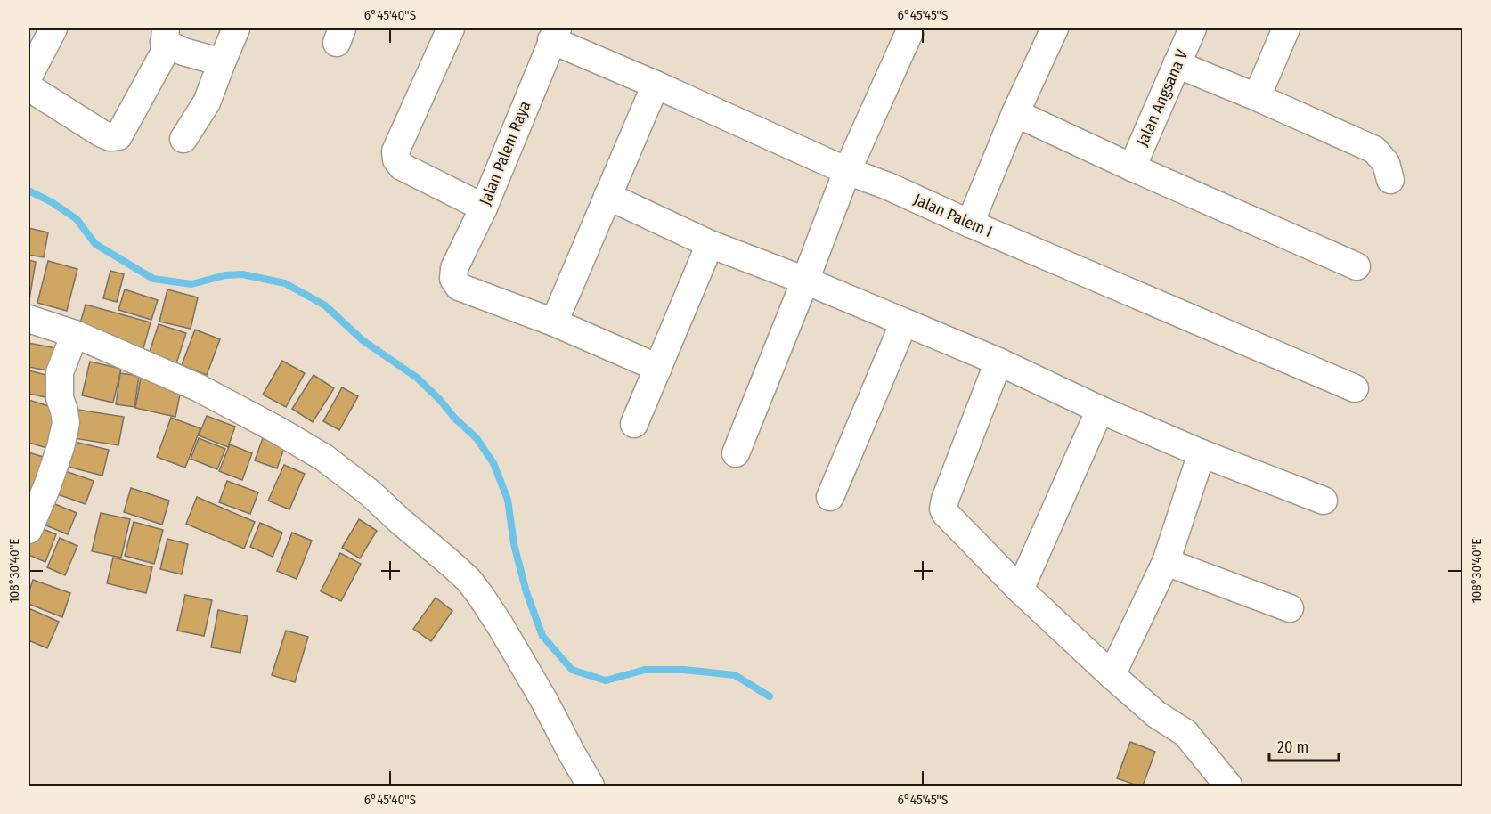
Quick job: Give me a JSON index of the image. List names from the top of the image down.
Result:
{
  "streets": {
    "street": ["Jalan Angsana V", "Jalan Palem Raya", "Jalan Palem I"]
  },
  "crossings": [
    ["Jalan Palem Raya", "Jalan Palem I"]
  ],
  "scale_bar": "20 m",
  "coordinates": ["6°45'40\"S", "6°45'45\"S", "108°30'40\"E"]
}
